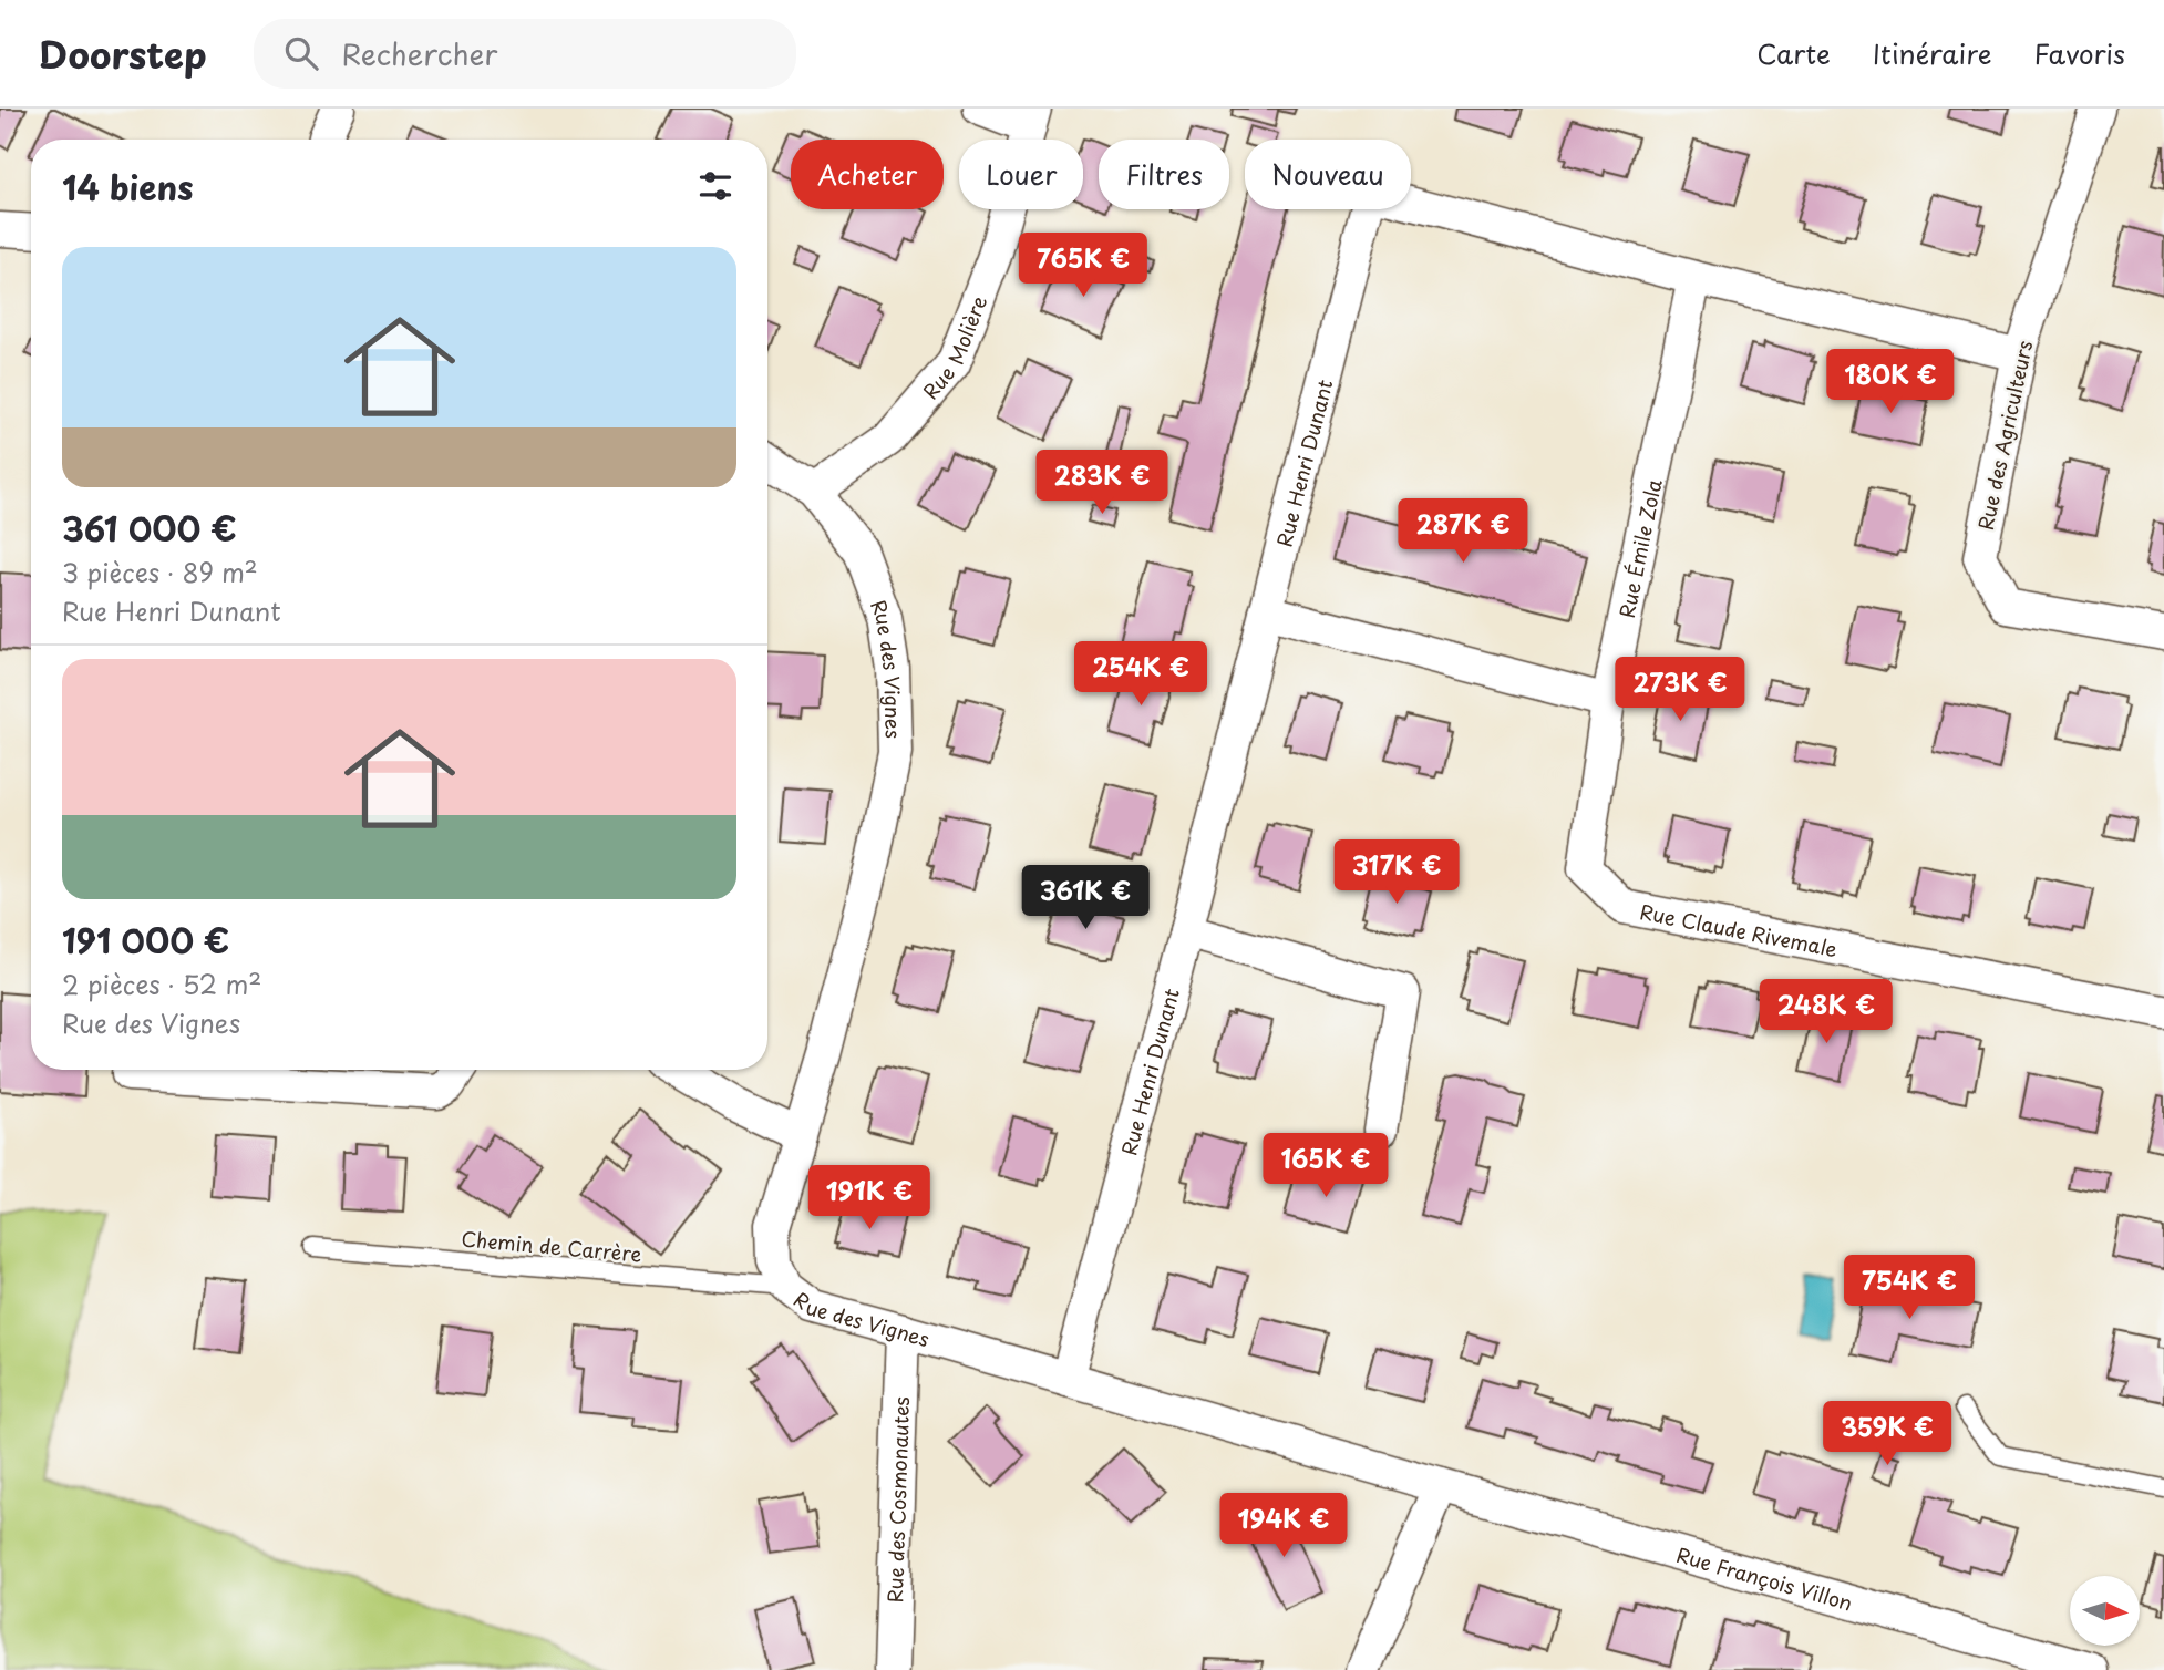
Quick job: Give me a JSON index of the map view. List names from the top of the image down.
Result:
{
  "streets": {
    "street": [
      "Rue Molière",
      "Rue des Agriculteurs",
      "Rue Henri Dunant",
      "Rue Émile Zola",
      "Rue des Vignes",
      "Rue Claude Rivemale",
      "Rue des Cosmonautes",
      "Rue François Villon"
    ],
    "lane": ["Chemin de Carrère"]
  },
  "crossings": [
    ["Rue Molière", "Rue des Vignes"],
    ["Rue des Agriculteurs", "Rue Henri Dunant"],
    ["Rue Henri Dunant", "Rue Émile Zola"],
    ["Rue Henri Dunant", "Rue des Vignes"],
    ["Rue Émile Zola", "Rue Claude Rivemale"],
    ["Rue des Vignes", "Chemin de Carrère"],
    ["Rue des Vignes", "Rue des Cosmonautes"],
    ["Rue des Vignes", "Rue François Villon"]
  ],
  "north": "right",
  "page": {
    "header": "Doorstep",
    "search": "Rechercher",
    "nav": ["Carte", "Itinéraire", "Favoris"],
    "chip": [
      "Acheter",
      "Louer",
      "Filtres",
      "Nouveau"
    ],
    "heading": "14 biens",
    "price": [
      "765K €",
      "180K €",
      "283K €",
      "287K €",
      "254K €",
      "273K €",
      "317K €",
      "361K €",
      "248K €",
      "165K €",
      "191K €",
      "754K €",
      "359K €",
      "194K €"
    ],
    "list": [
      {
        "name": "361 000 €",
        "note": "3 pièces · 89 m² · Rue Henri Dunant"
      },
      {
        "name": "191 000 €",
        "note": "2 pièces · 52 m² · Rue des Vignes"
      }
    ]
  }
}
